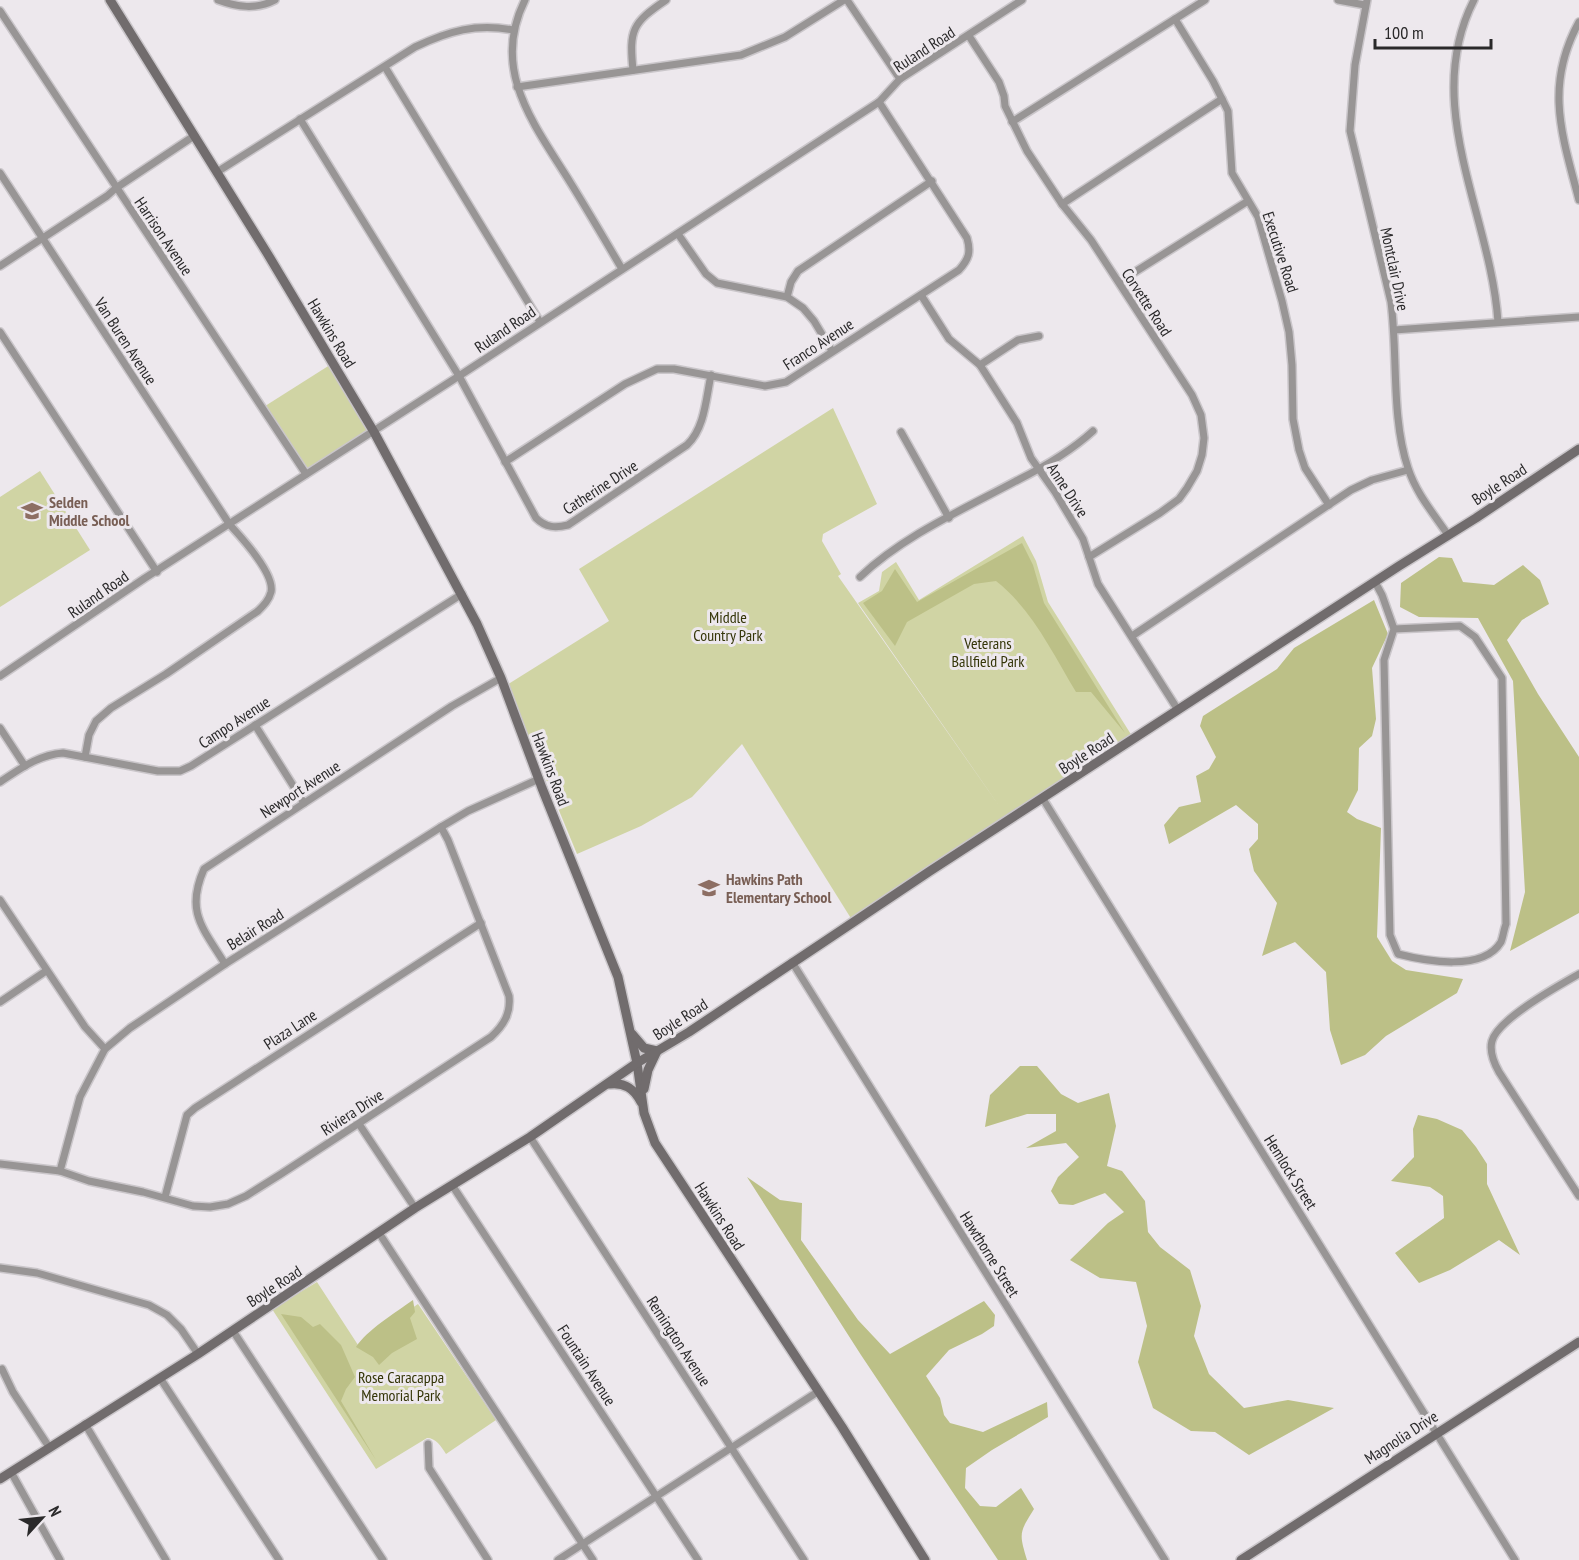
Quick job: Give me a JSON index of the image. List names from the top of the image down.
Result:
{
  "streets": {
    "street": [
      "Ruland Road",
      "Harrison Avenue",
      "Executive Road",
      "Montclair Drive",
      "Corvette Road",
      "Hawkins Road",
      "Van Buren Avenue",
      "Franco Avenue",
      "Boyle Road",
      "Catherine Drive",
      "Anne Drive",
      "Campo Avenue",
      "Newport Avenue",
      "Belair Road",
      "Plaza Lane",
      "Riviera Drive",
      "Hemlock Street",
      "Hawthorne Street",
      "Remington Avenue",
      "Fountain Avenue",
      "Magnolia Drive"
    ]
  },
  "crossings": [
    ["Ruland Road", "Harrison Avenue"],
    ["Ruland Road", "Corvette Road"],
    ["Ruland Road", "Hawkins Road"],
    ["Ruland Road", "Van Buren Avenue"],
    ["Ruland Road", "Franco Avenue"],
    ["Ruland Road", "Catherine Drive"],
    ["Montclair Drive", "Boyle Road"],
    ["Corvette Road", "Anne Drive"],
    ["Hawkins Road", "Boyle Road"],
    ["Hawkins Road", "Campo Avenue"],
    ["Hawkins Road", "Newport Avenue"],
    ["Hawkins Road", "Belair Road"],
    ["Van Buren Avenue", "Campo Avenue"],
    ["Franco Avenue", "Catherine Drive"],
    ["Franco Avenue", "Anne Drive"],
    ["Boyle Road", "Anne Drive"],
    ["Boyle Road", "Hemlock Street"],
    ["Boyle Road", "Hawthorne Street"],
    ["Boyle Road", "Remington Avenue"],
    ["Boyle Road", "Fountain Avenue"],
    ["Newport Avenue", "Belair Road"],
    ["Belair Road", "Riviera Drive"],
    ["Plaza Lane", "Riviera Drive"],
    ["Hemlock Street", "Magnolia Drive"]
  ],
  "parks": ["Middle Country Park", "Veterans Ballfield Park", "Rose Caracappa Memorial Park"],
  "places": {
    "school or university": ["Selden Middle School", "Hawkins Path Elementary School"]
  },
  "scale_bar": "100 m",
  "north": "top right"
}
